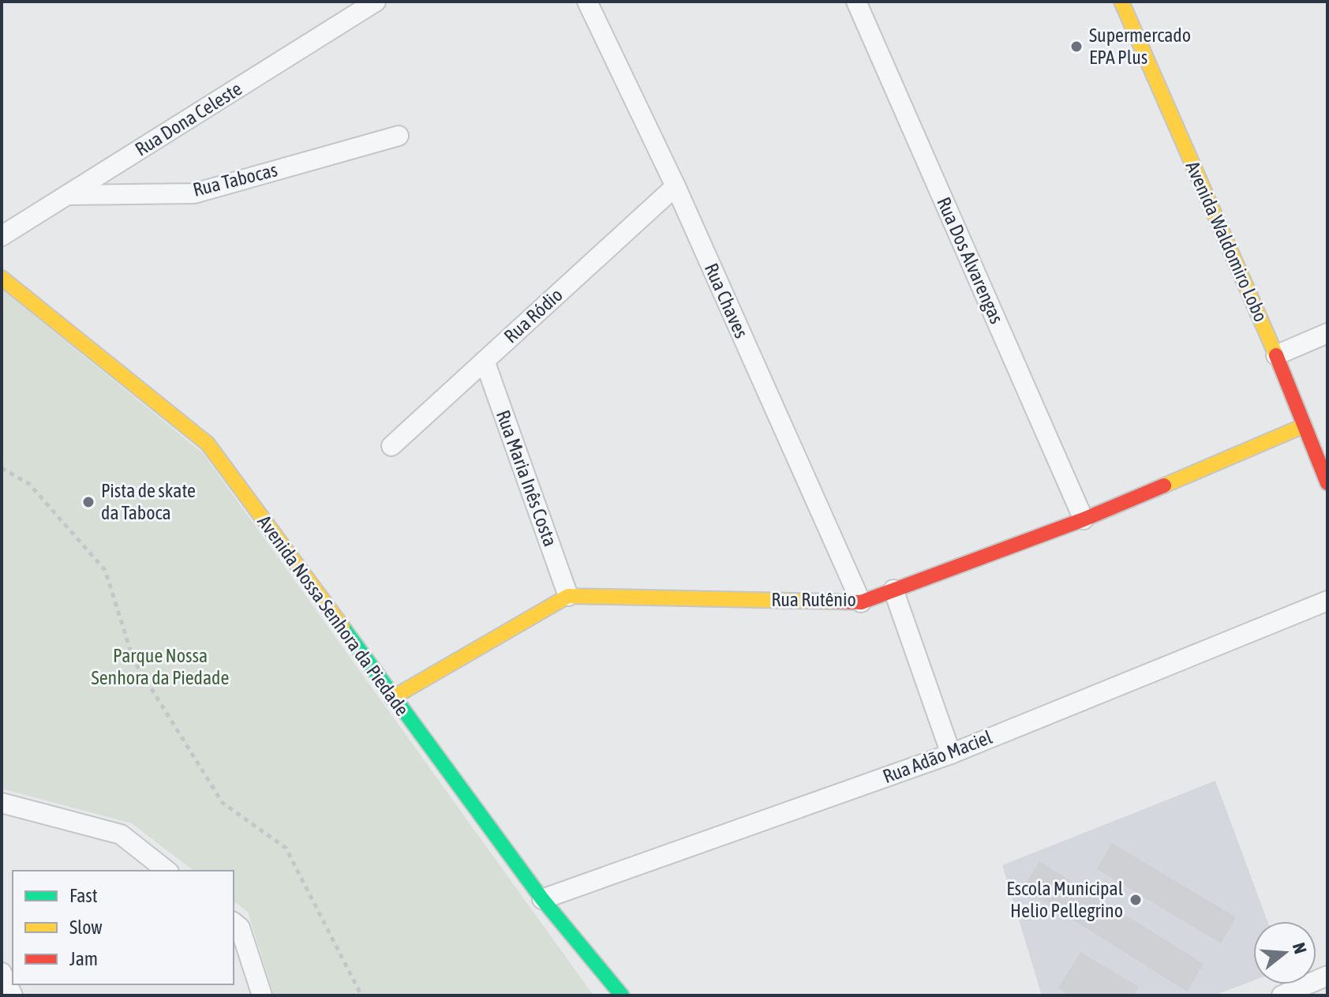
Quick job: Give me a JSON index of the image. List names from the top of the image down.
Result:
{
  "streets": {
    "street": [
      "Rua Dona Celeste",
      "Rua Tabocas",
      "Avenida Waldomiro Lobo",
      "Rua Dos Alvarengas",
      "Rua Chaves",
      "Rua Ródio",
      "Rua Maria Inês Costa",
      "Rua Rutênio",
      "Avenida Nossa Senhora da Piedade",
      "Rua Adão Maciel"
    ]
  },
  "crossings": [
    ["Rua Dona Celeste", "Rua Tabocas"],
    ["Avenida Waldomiro Lobo", "Rua Rutênio"],
    ["Rua Dos Alvarengas", "Rua Rutênio"],
    ["Rua Chaves", "Rua Ródio"],
    ["Rua Chaves", "Rua Rutênio"],
    ["Rua Ródio", "Rua Maria Inês Costa"],
    ["Rua Maria Inês Costa", "Rua Rutênio"],
    ["Avenida Nossa Senhora da Piedade", "Rua Adão Maciel"]
  ],
  "parks": ["Parque Nossa Senhora da Piedade"],
  "places": ["Supermercado EPA Plus", "Pista de skate da Taboca", "Escola Municipal Helio Pellegrino"],
  "legend": ["Fast", "Slow", "Jam"],
  "north": "right"
}
